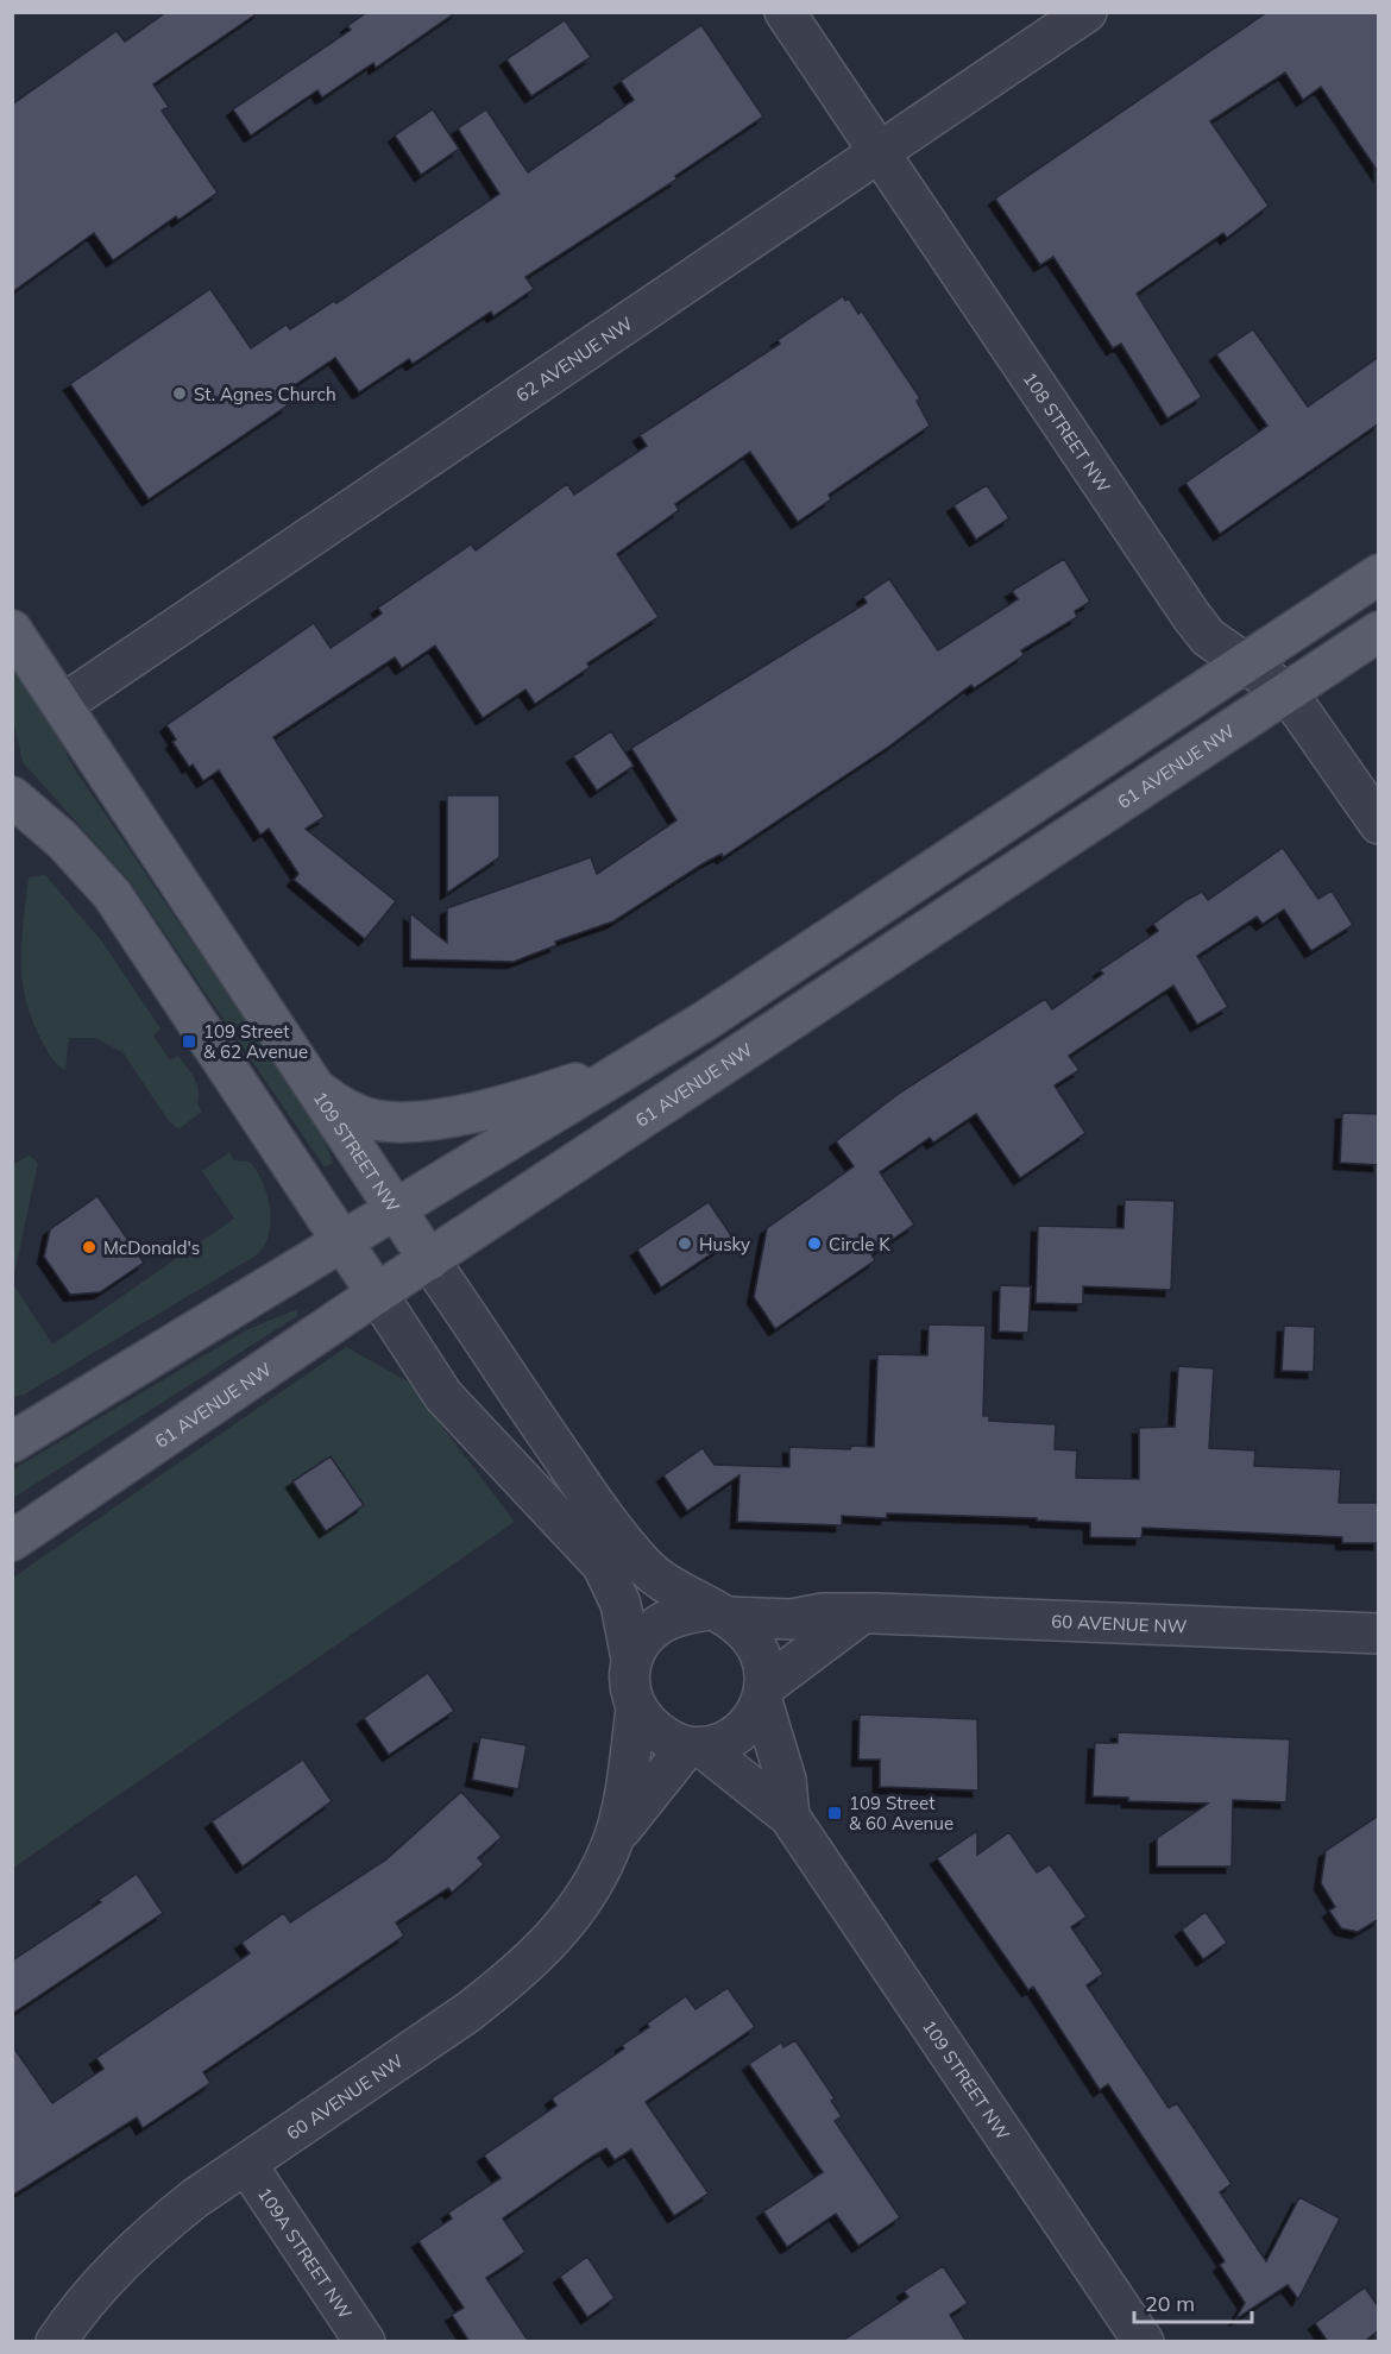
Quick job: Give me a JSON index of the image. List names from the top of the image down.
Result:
{
  "streets": {
    "main road": ["61 AVENUE NW", "109 STREET NW"],
    "street": [
      "62 AVENUE NW",
      "108 STREET NW",
      "60 AVENUE NW",
      "109A STREET NW"
    ]
  },
  "crossings": [
    ["62 AVENUE NW", "108 STREET NW"],
    ["62 AVENUE NW", "109 STREET NW"],
    ["108 STREET NW", "61 AVENUE NW"],
    ["61 AVENUE NW", "109 STREET NW"],
    ["109 STREET NW", "60 AVENUE NW"],
    ["60 AVENUE NW", "109A STREET NW"]
  ],
  "places": {
    "other": [
      "St. Agnes Church",
      "Husky",
      "Circle K",
      "McDonald's"
    ],
    "transit": ["109 Street & 62 Avenue", "109 Street & 60 Avenue"]
  },
  "scale_bar": "20 m"
}
